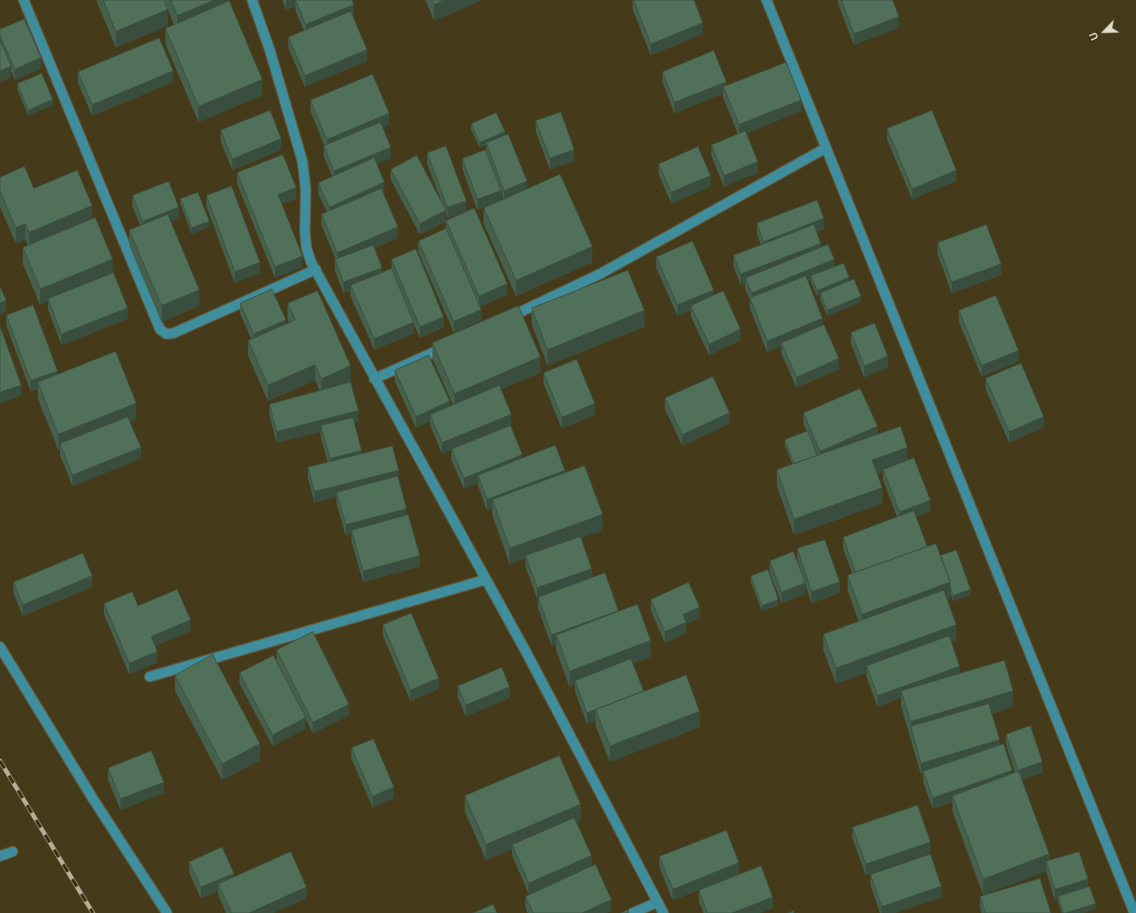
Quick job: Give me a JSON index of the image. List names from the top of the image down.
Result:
{
  "north": "bottom left"
}
